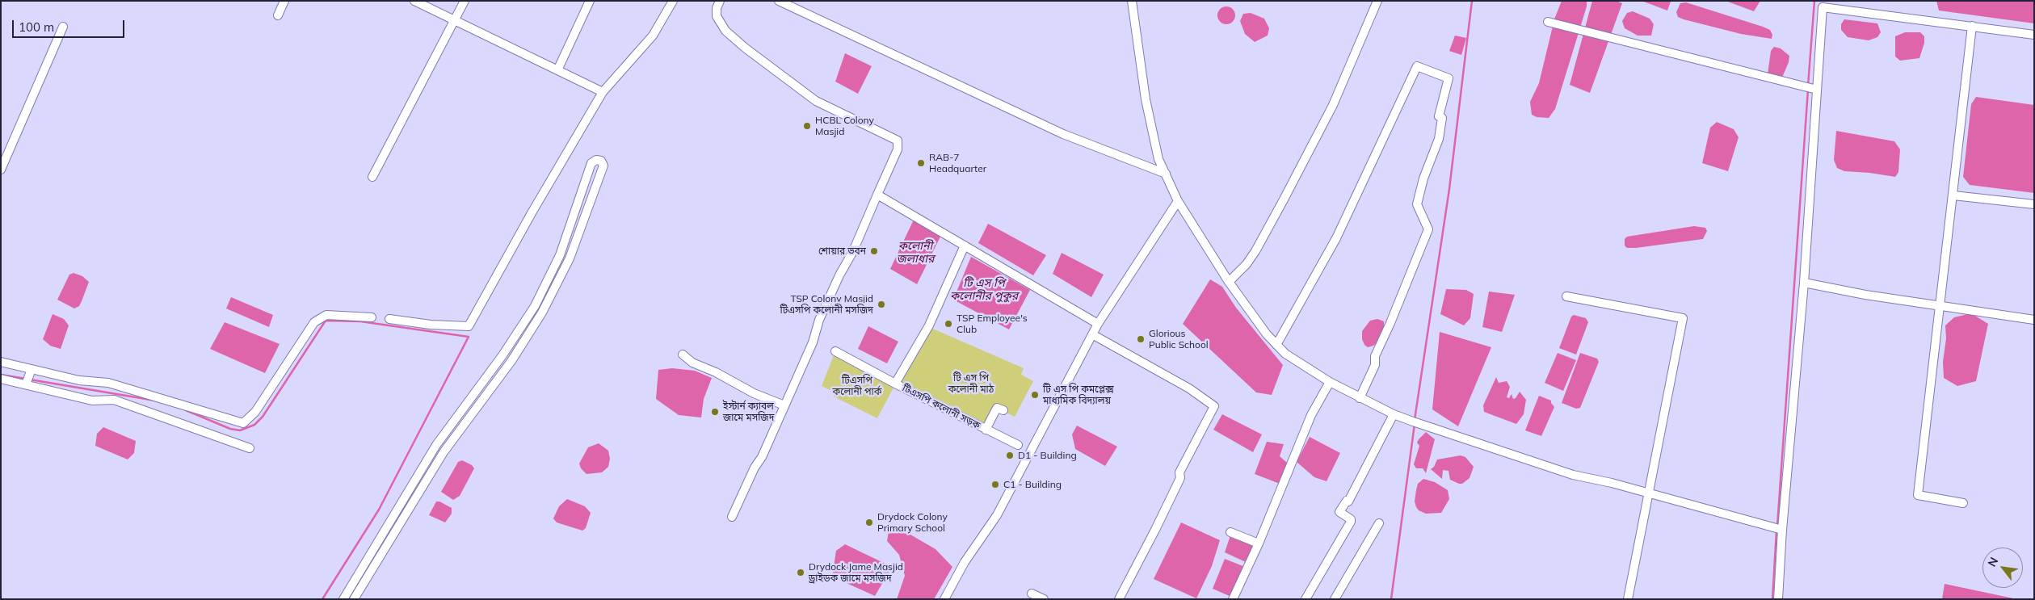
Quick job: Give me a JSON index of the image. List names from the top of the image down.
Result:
{
  "streets": {
    "street": ["টিএসপি কলোনী সড়ক"]
  },
  "water": ["কলোনী জলাধার", "টি এস পি কলোনীর পুকুর"],
  "parks": ["টি এস পি কলোনী মাঠ", "টিএসপি কলোনী পার্ক"],
  "places": [
    "HCBL Colony Masjid",
    "RAB-7 Headquarter",
    "শোয়ার ভবন",
    "TSP Colony Masjid টিএসপি কলোনী মসজিদ",
    "TSP Employee's Club",
    "Glorious Public School",
    "টি এস পি কমপ্লেক্স মাধ্যমিক বিদ্যালয়",
    "ইস্টার্ন ক্যাবল জামে মসজিদ",
    "D1 - Building",
    "C1 - Building",
    "Drydock Colony Primary School",
    "Drydock Jame Masjid ড্রাইডক জামে মসজিদ"
  ],
  "scale_bar": "100 m",
  "north": "top left"
}
